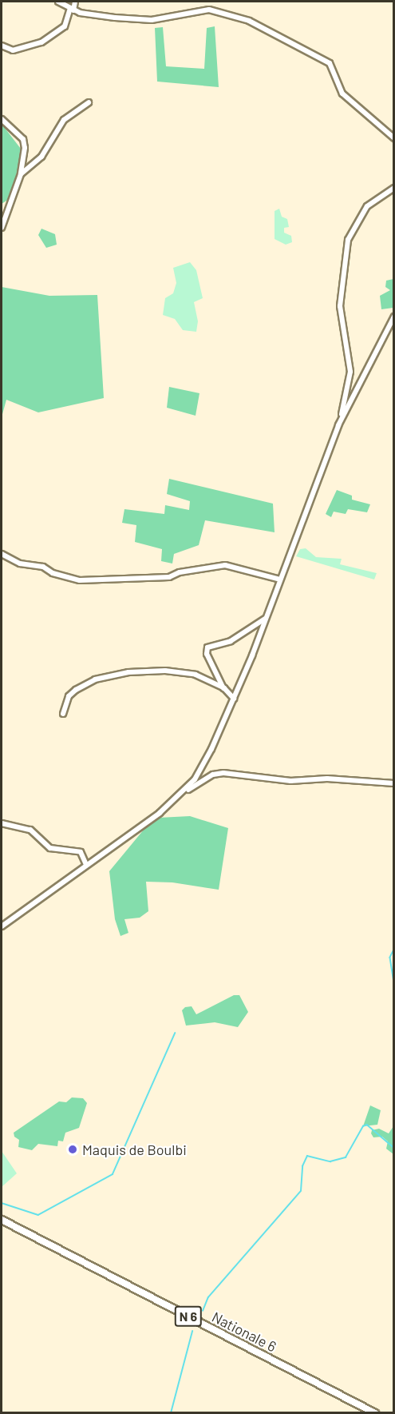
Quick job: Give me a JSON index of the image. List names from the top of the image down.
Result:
{
  "streets": {
    "main road": ["N 6", "Nationale 6"]
  },
  "places": ["Maquis de Boulbi"]
}
